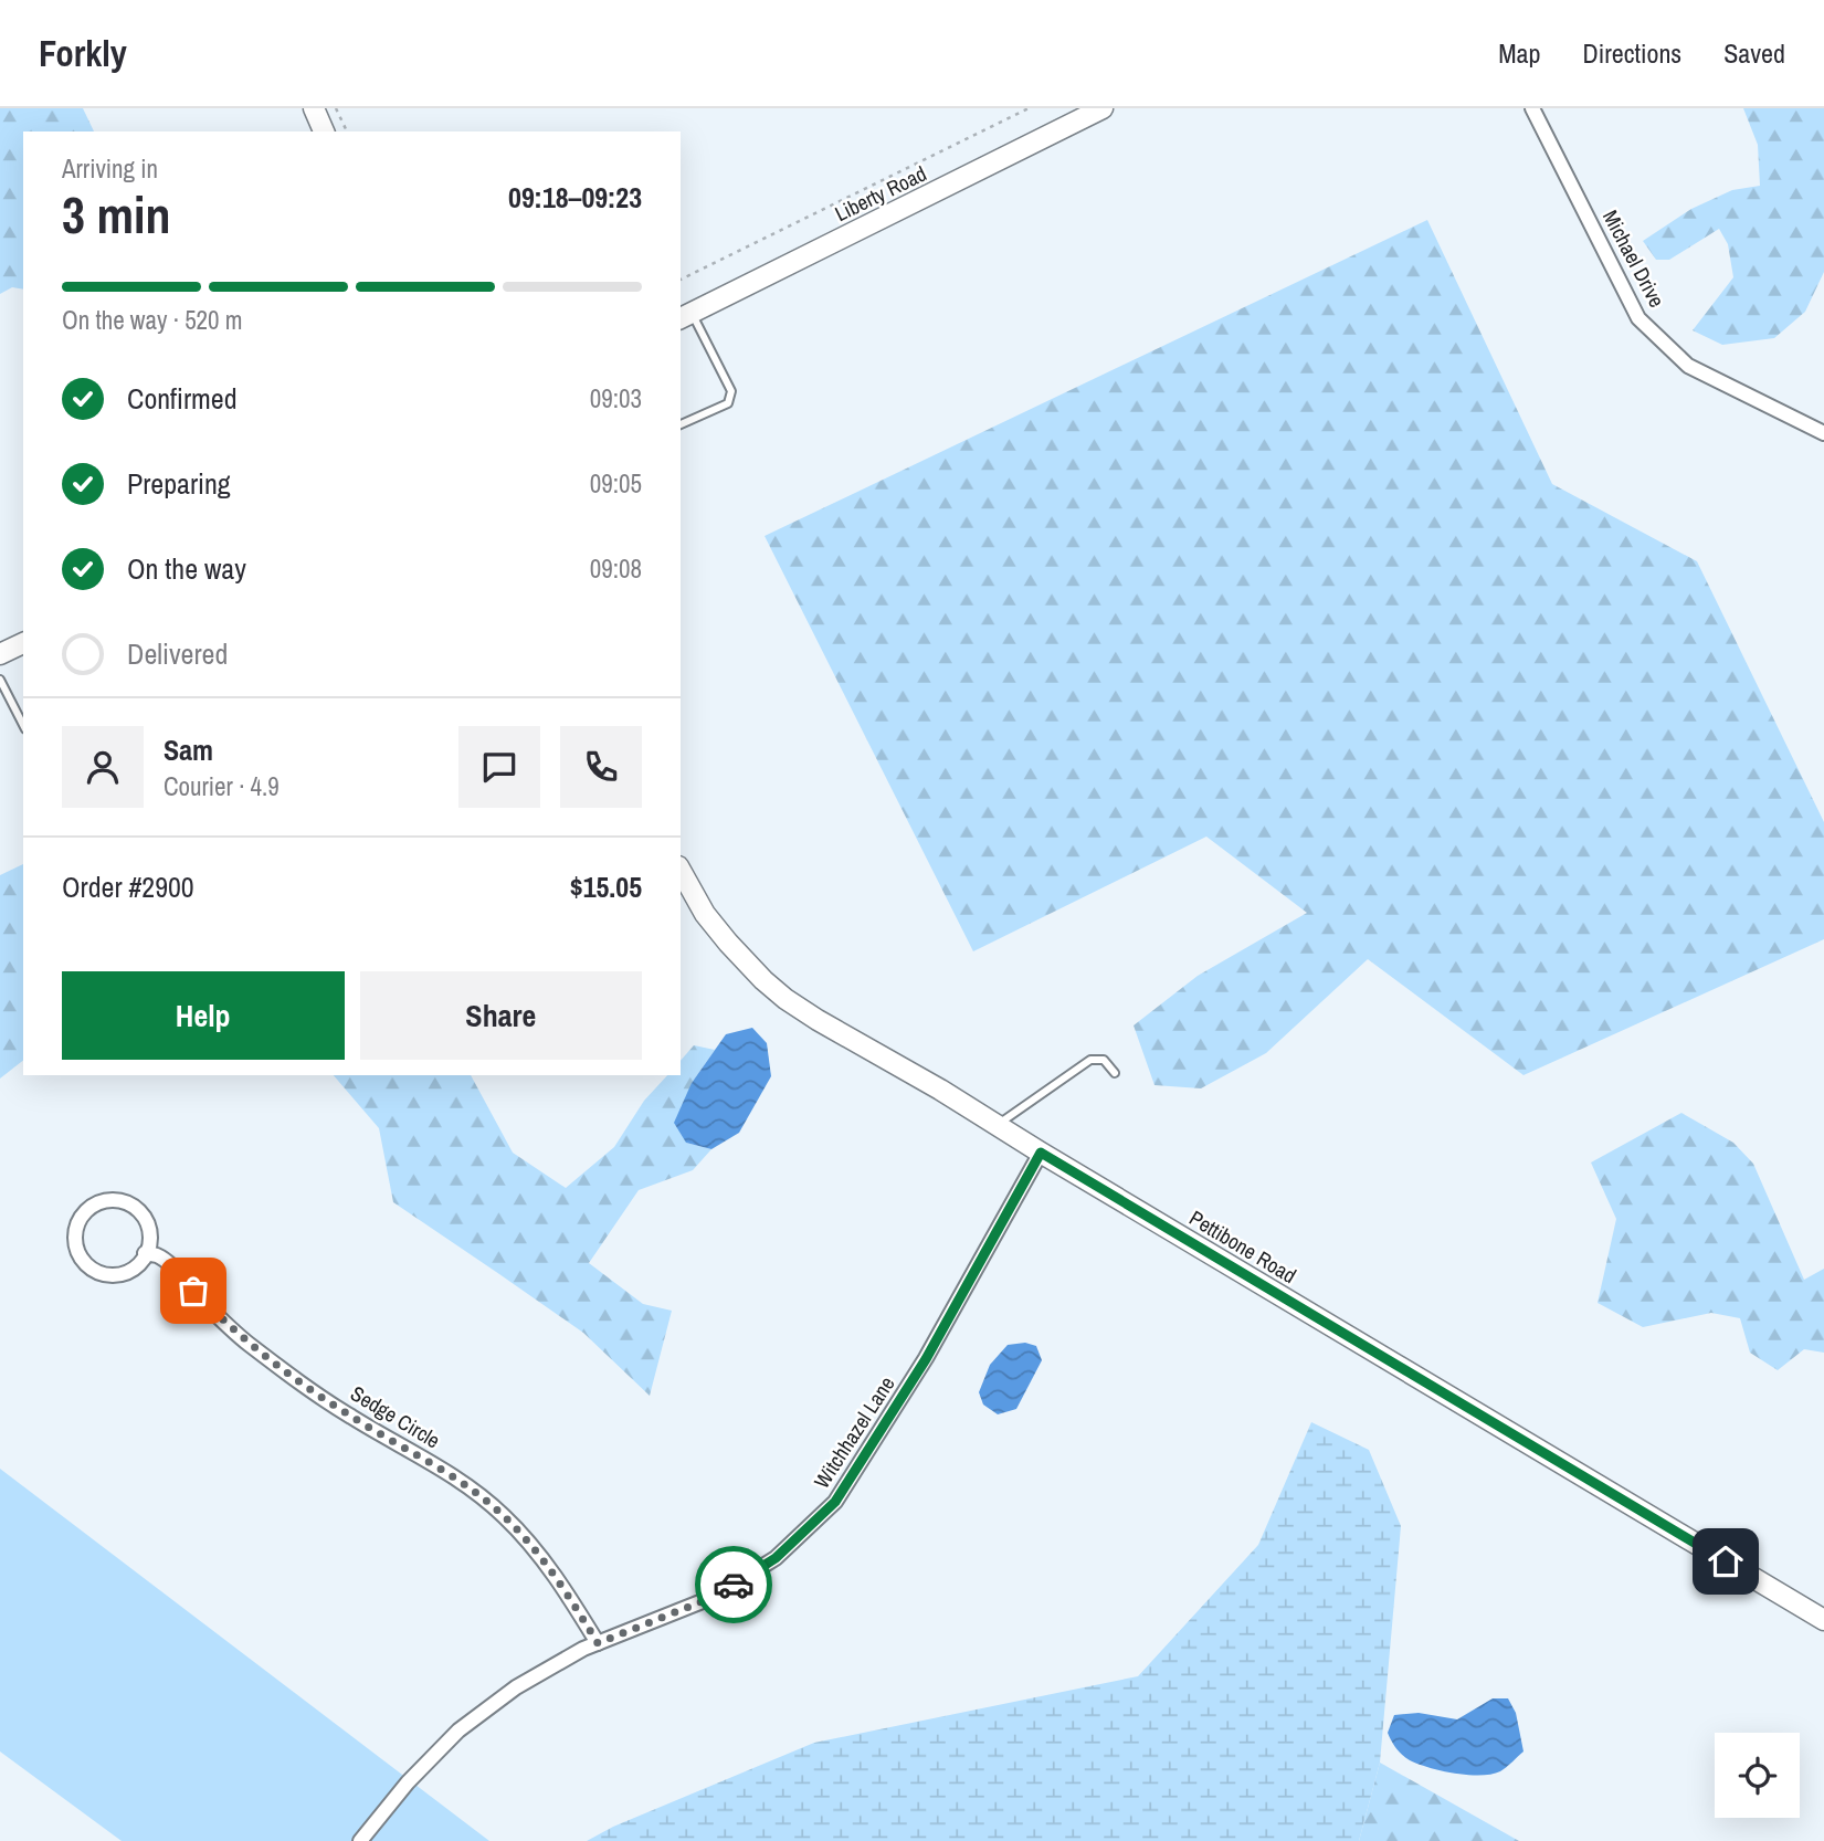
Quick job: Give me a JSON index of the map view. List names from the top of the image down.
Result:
{
  "streets": {
    "street": [
      "Liberty Road",
      "Michael Drive",
      "Pettibone Road",
      "Sedge Circle",
      "Witchhazel Lane"
    ]
  },
  "crossings": [
    ["Pettibone Road", "Witchhazel Lane"],
    ["Sedge Circle", "Witchhazel Lane"]
  ],
  "page": {
    "header": "Forkly",
    "nav": ["Map", "Directions", "Saved"],
    "heading": ["3 min", "Arriving in", "09:18–09:23"],
    "panel": [
      "Sam",
      "Courier · 4.9",
      "Order #2900",
      "$15.05"
    ],
    "bar": "On the way · 520 m",
    "list": [
      ["Confirmed", "09:03"],
      ["Preparing", "09:05"],
      ["On the way", "09:08"],
      "Delivered"
    ],
    "buttons": ["Help", "Share"]
  }
}
